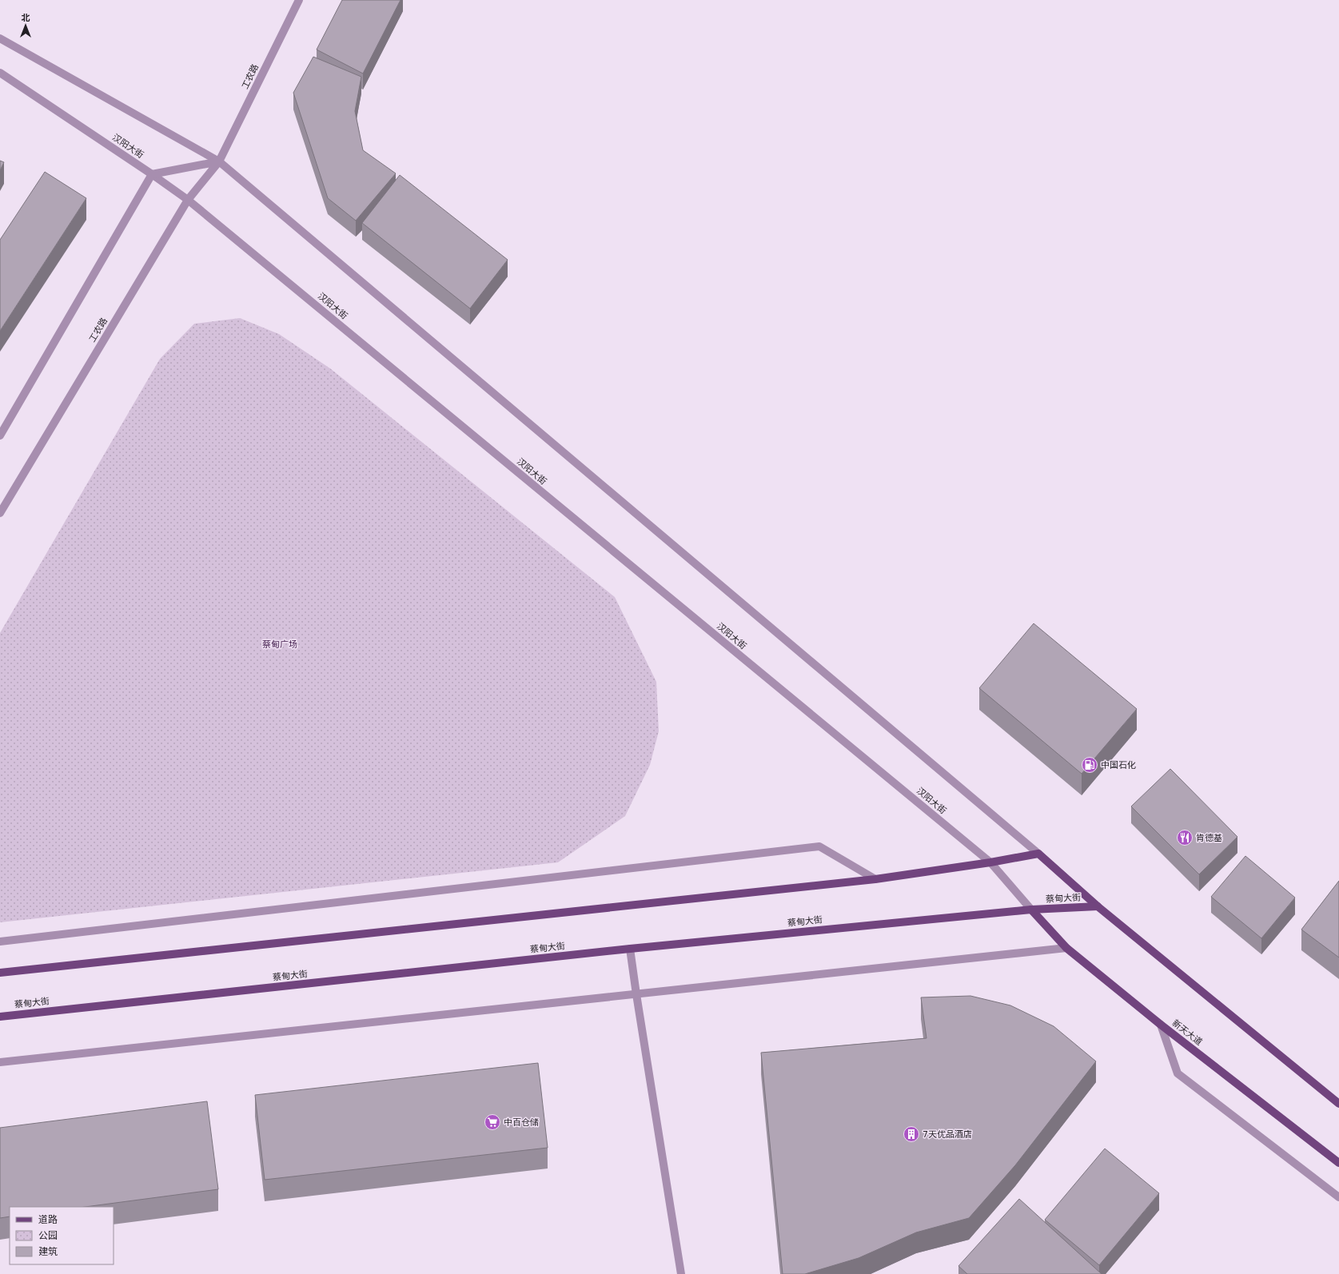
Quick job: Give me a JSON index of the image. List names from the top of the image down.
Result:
{
  "streets": {
    "main road": ["蔡甸大街", "新天大道"],
    "street": ["工农路", "汉阳大街"]
  },
  "crossings": [
    ["工农路", "汉阳大街"],
    ["汉阳大街", "蔡甸大街"],
    ["汉阳大街", "新天大道"],
    ["蔡甸大街", "新天大道"]
  ],
  "parks": ["蔡甸广场"],
  "places": {
    "fuel station": ["中国石化"],
    "restaurant": ["肯德基"],
    "supermarket": ["中百仓储"],
    "building": ["7天优品酒店"]
  },
  "legend": ["道路", "公园", "建筑"],
  "north": "top"
}
